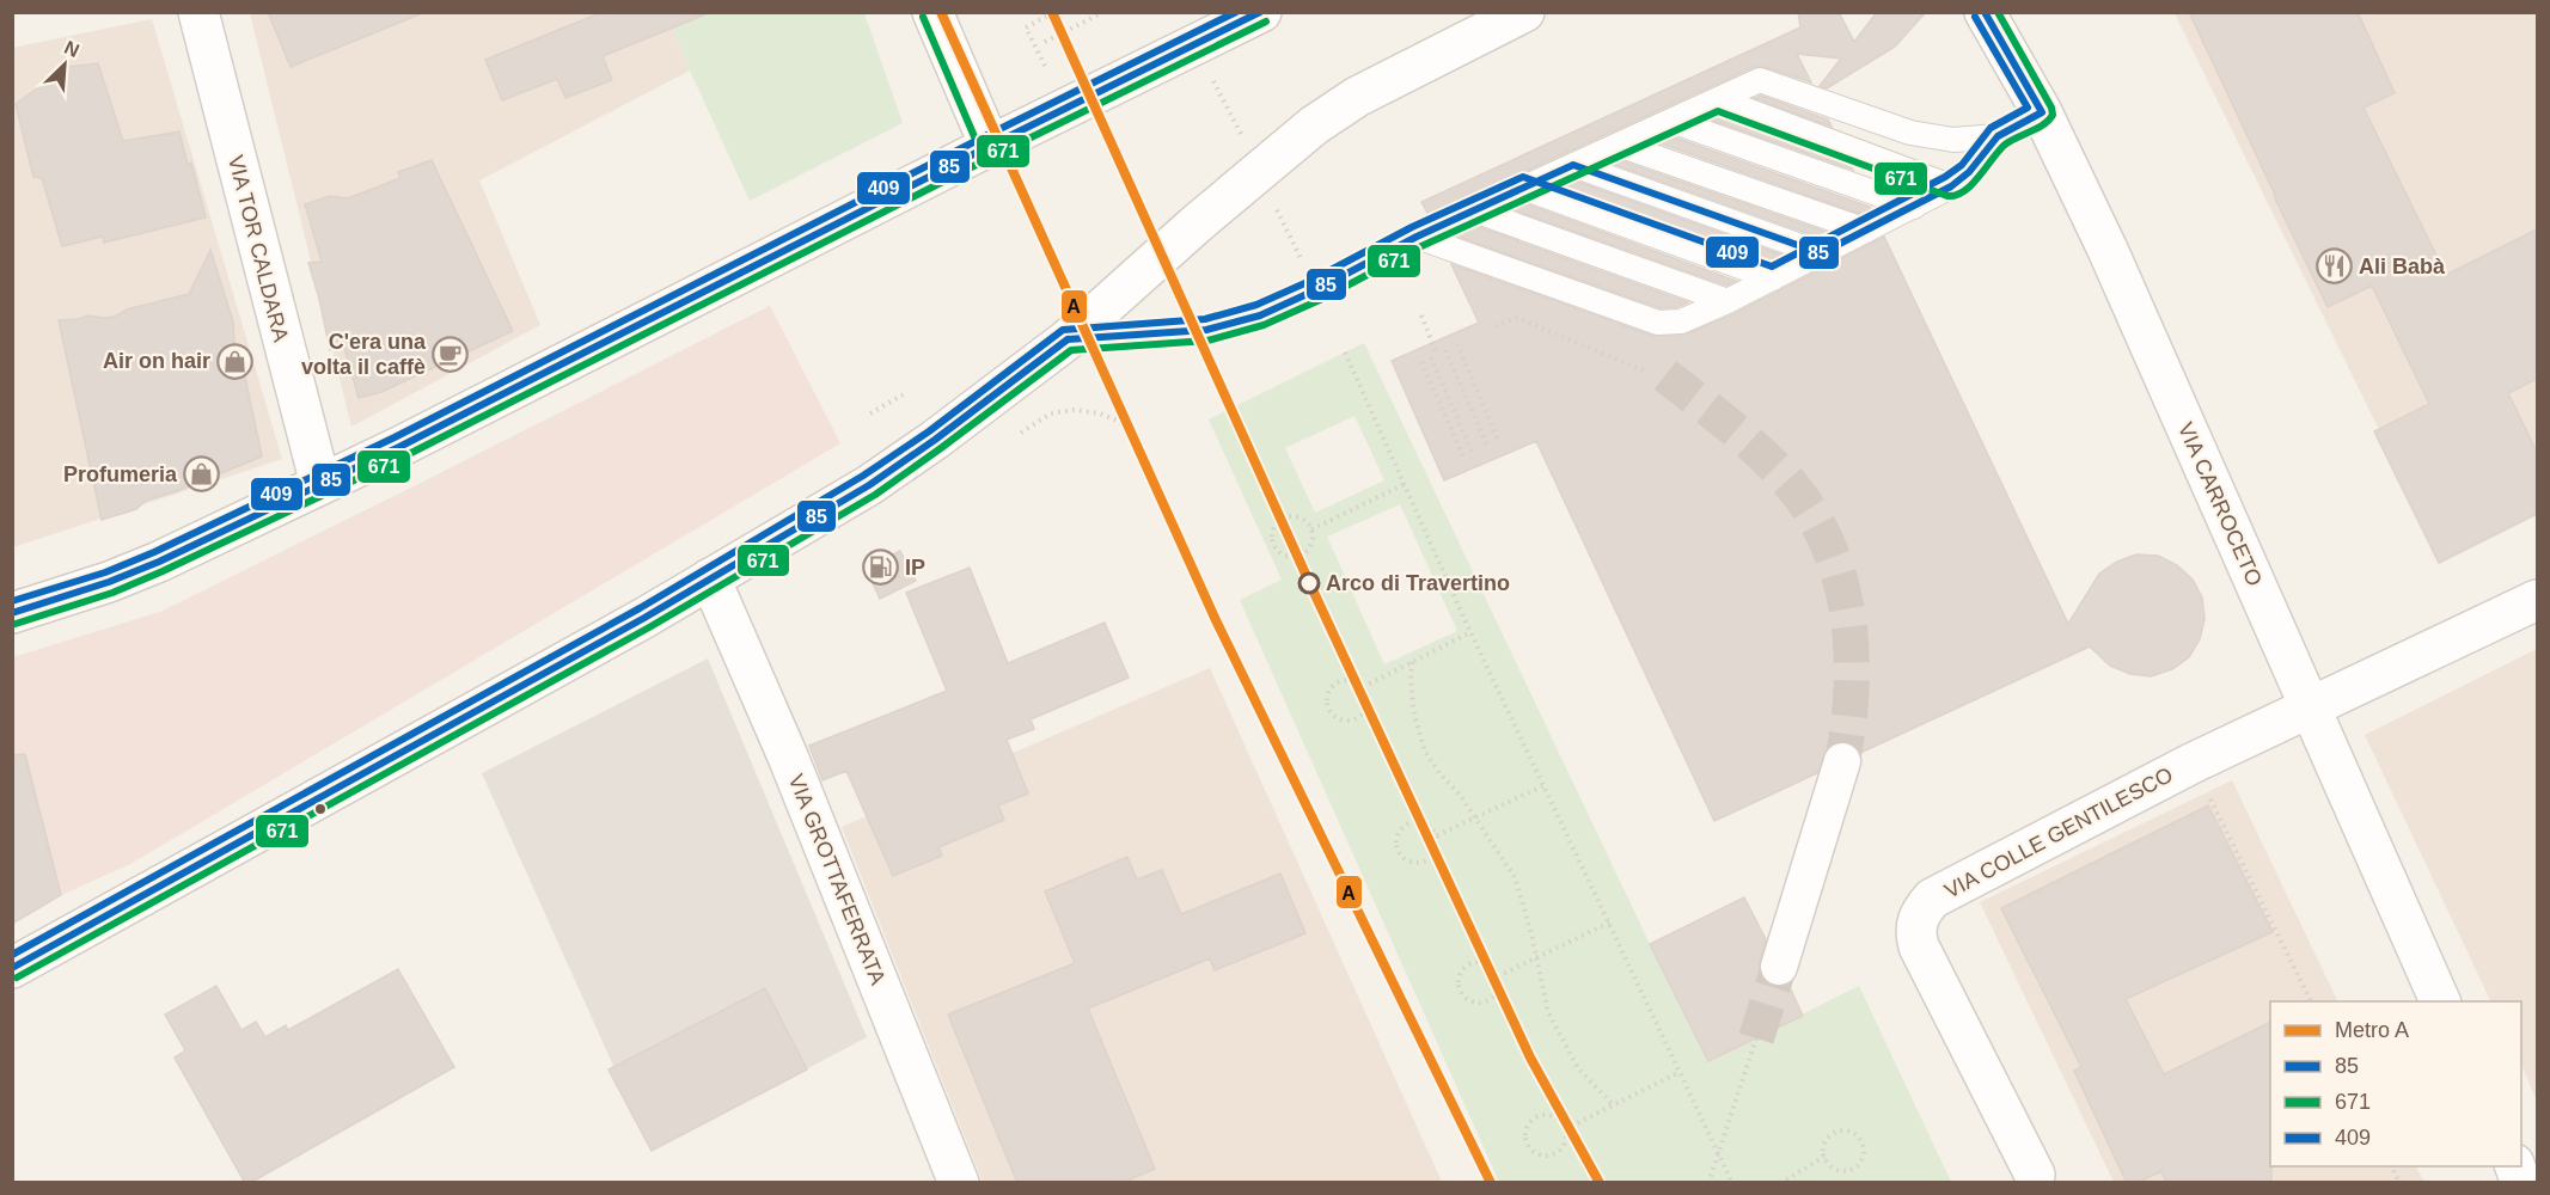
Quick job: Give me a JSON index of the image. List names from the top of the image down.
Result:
{
  "streets": {
    "street": [
      "VIA TOR CALDARA",
      "VIA CARROCETO",
      "VIA COLLE GENTILESCO",
      "VIA GROTTAFERRATA"
    ]
  },
  "crossings": [
    ["VIA CARROCETO", "VIA COLLE GENTILESCO"]
  ],
  "places": {
    "restaurant": ["Ali Babà"],
    "cafe": ["C'era una volta il caffè"],
    "shop": ["Air on hair", "Profumeria"],
    "fuel station": ["IP"],
    "other": ["Arco di Travertino"]
  },
  "lines": [
    "metro line A",
    "transit line 85",
    "transit line 671",
    "transit line 409"
  ],
  "legend": [
    "Metro A",
    "85",
    "671",
    "409"
  ],
  "north": "top right"
}
